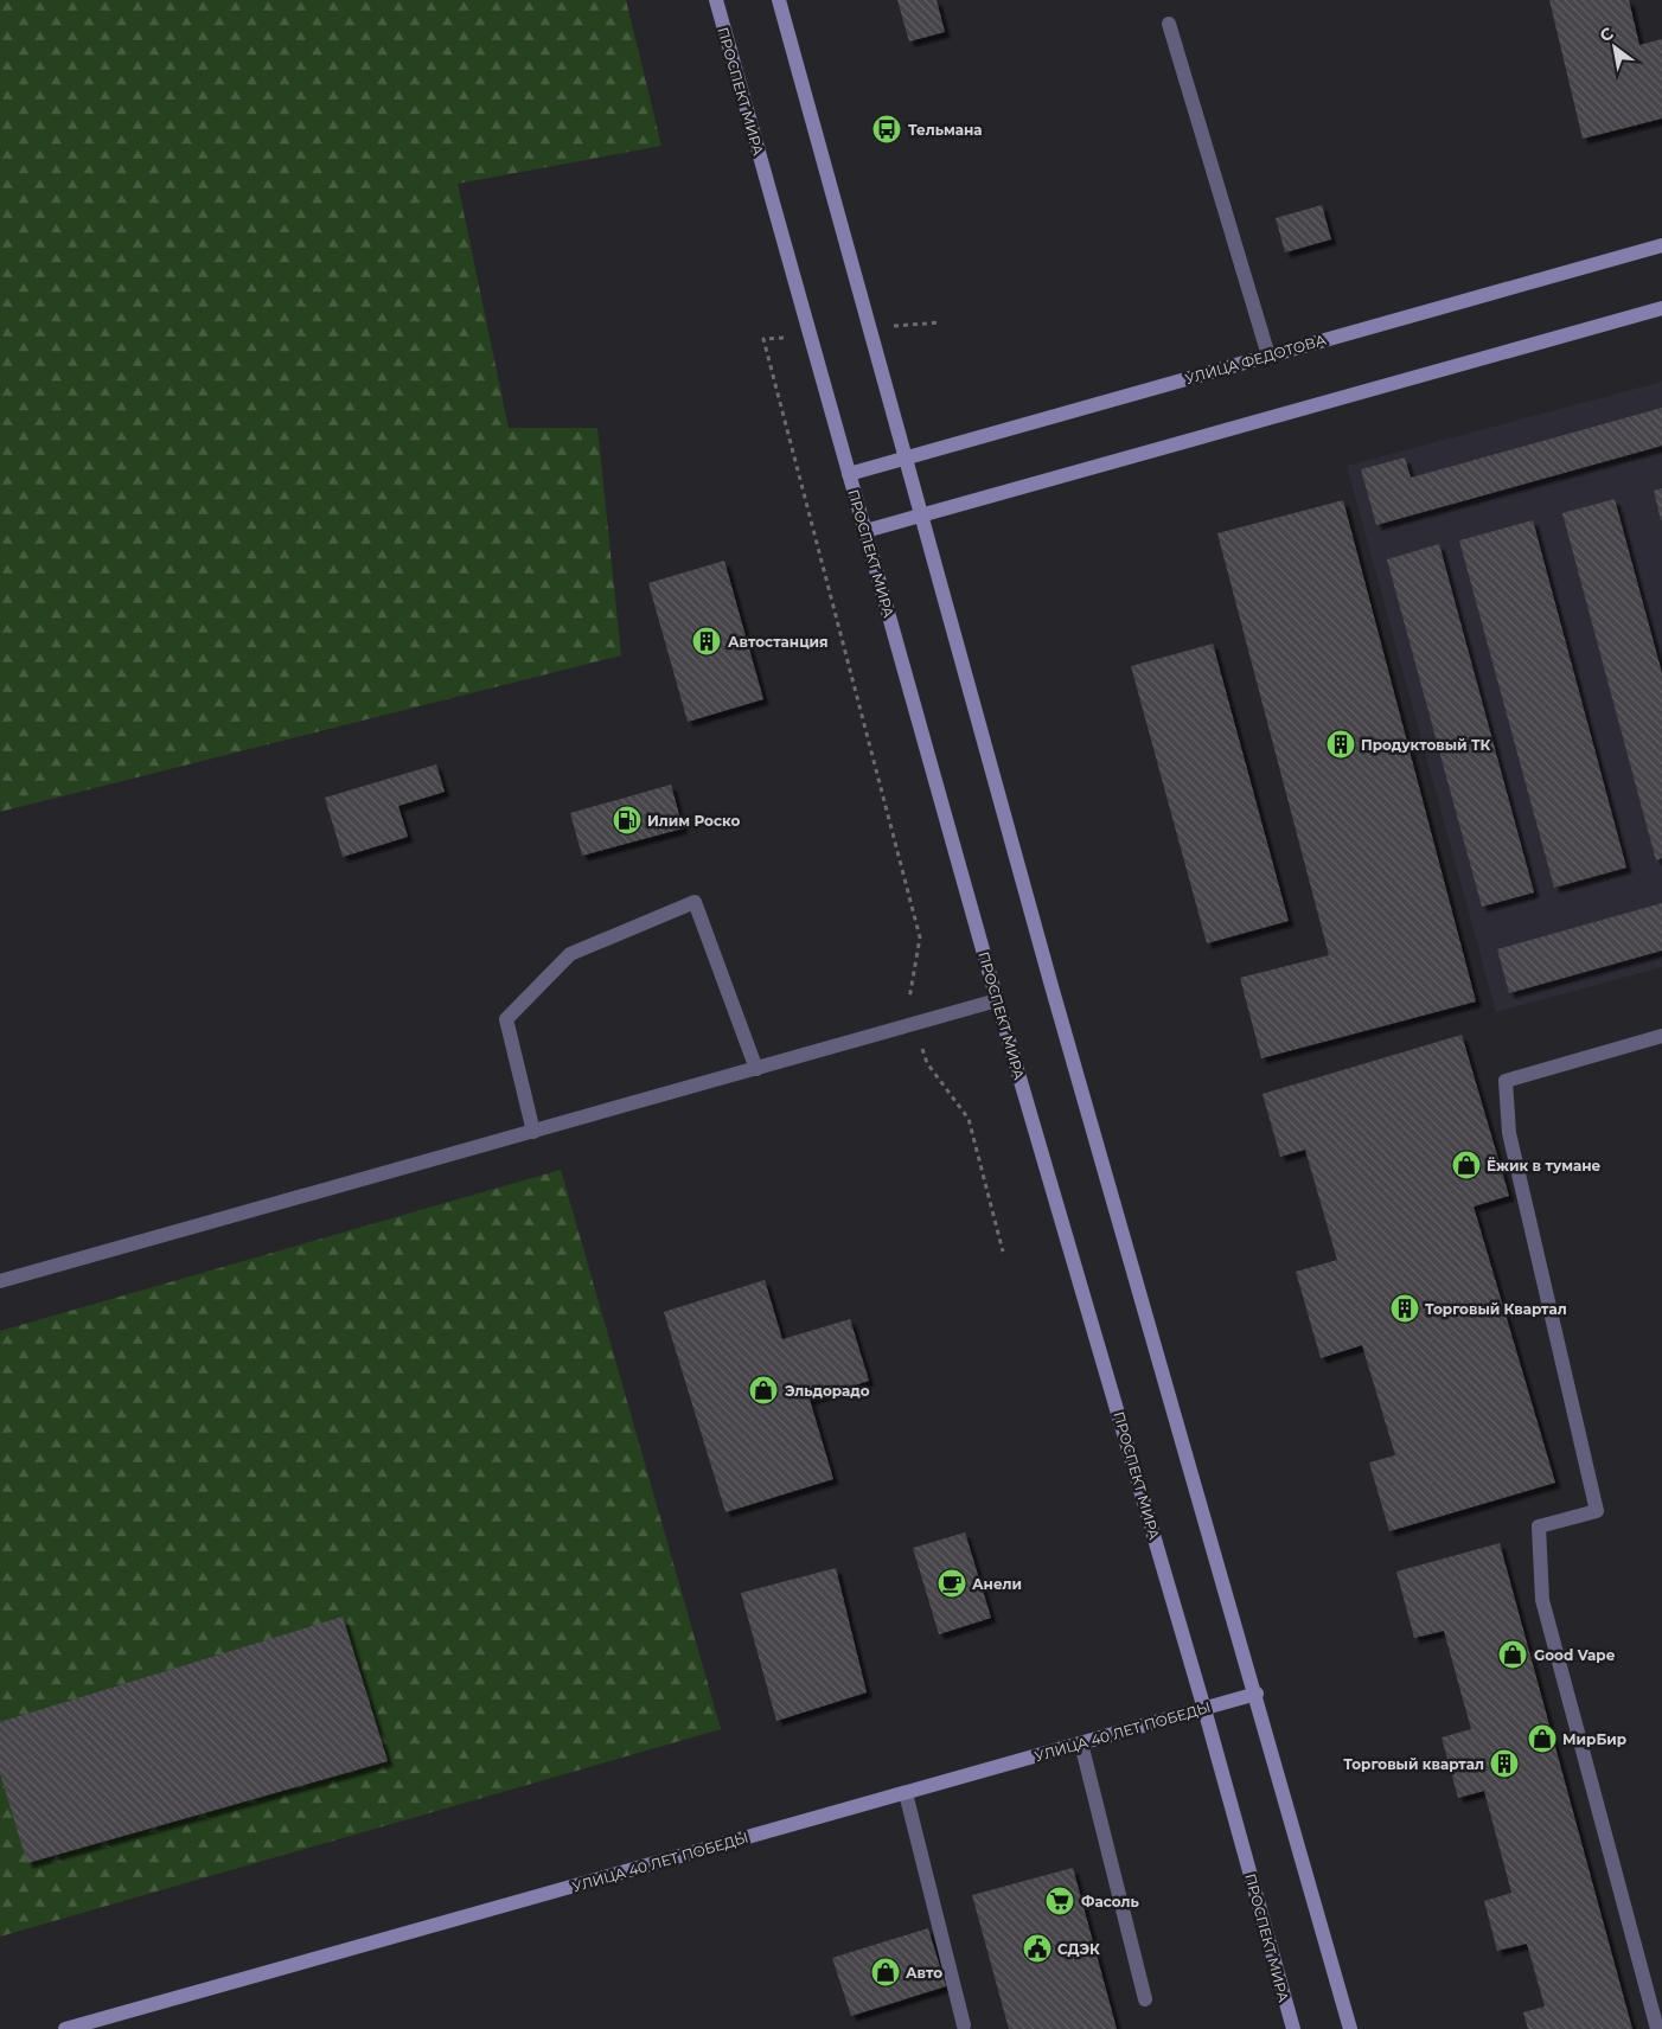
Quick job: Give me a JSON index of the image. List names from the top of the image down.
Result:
{
  "streets": {
    "street": ["ПРОСПЕКТ МИРА", "УЛИЦА ФЕДОТОВА", "УЛИЦА 40 ЛЕТ ПОБЕДЫ"]
  },
  "crossings": [
    ["ПРОСПЕКТ МИРА", "УЛИЦА ФЕДОТОВА"],
    ["ПРОСПЕКТ МИРА", "УЛИЦА 40 ЛЕТ ПОБЕДЫ"]
  ],
  "places": {
    "bus stop": ["Тельмана"],
    "building": [
      "Автостанция",
      "Продуктовый ТК",
      "Торговый Квартал",
      "Торговый квартал"
    ],
    "fuel station": ["Илим Роско"],
    "shop": [
      "Ёжик в тумане",
      "Эльдорадо",
      "Good Vape",
      "МирБир",
      "Авто"
    ],
    "cafe": ["Анели"],
    "supermarket": ["Фасоль"],
    "public building": ["СДЭК"]
  },
  "north": "top left"
}
